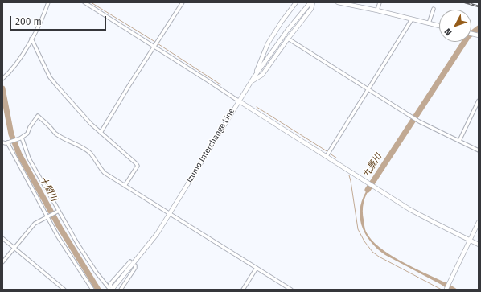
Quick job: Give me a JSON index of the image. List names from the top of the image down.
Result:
{
  "streets": {
    "main road": ["Izumo Interchange Line"]
  },
  "water": ["九景川", "十間川"],
  "scale_bar": "200 m",
  "north": "bottom left"
}
